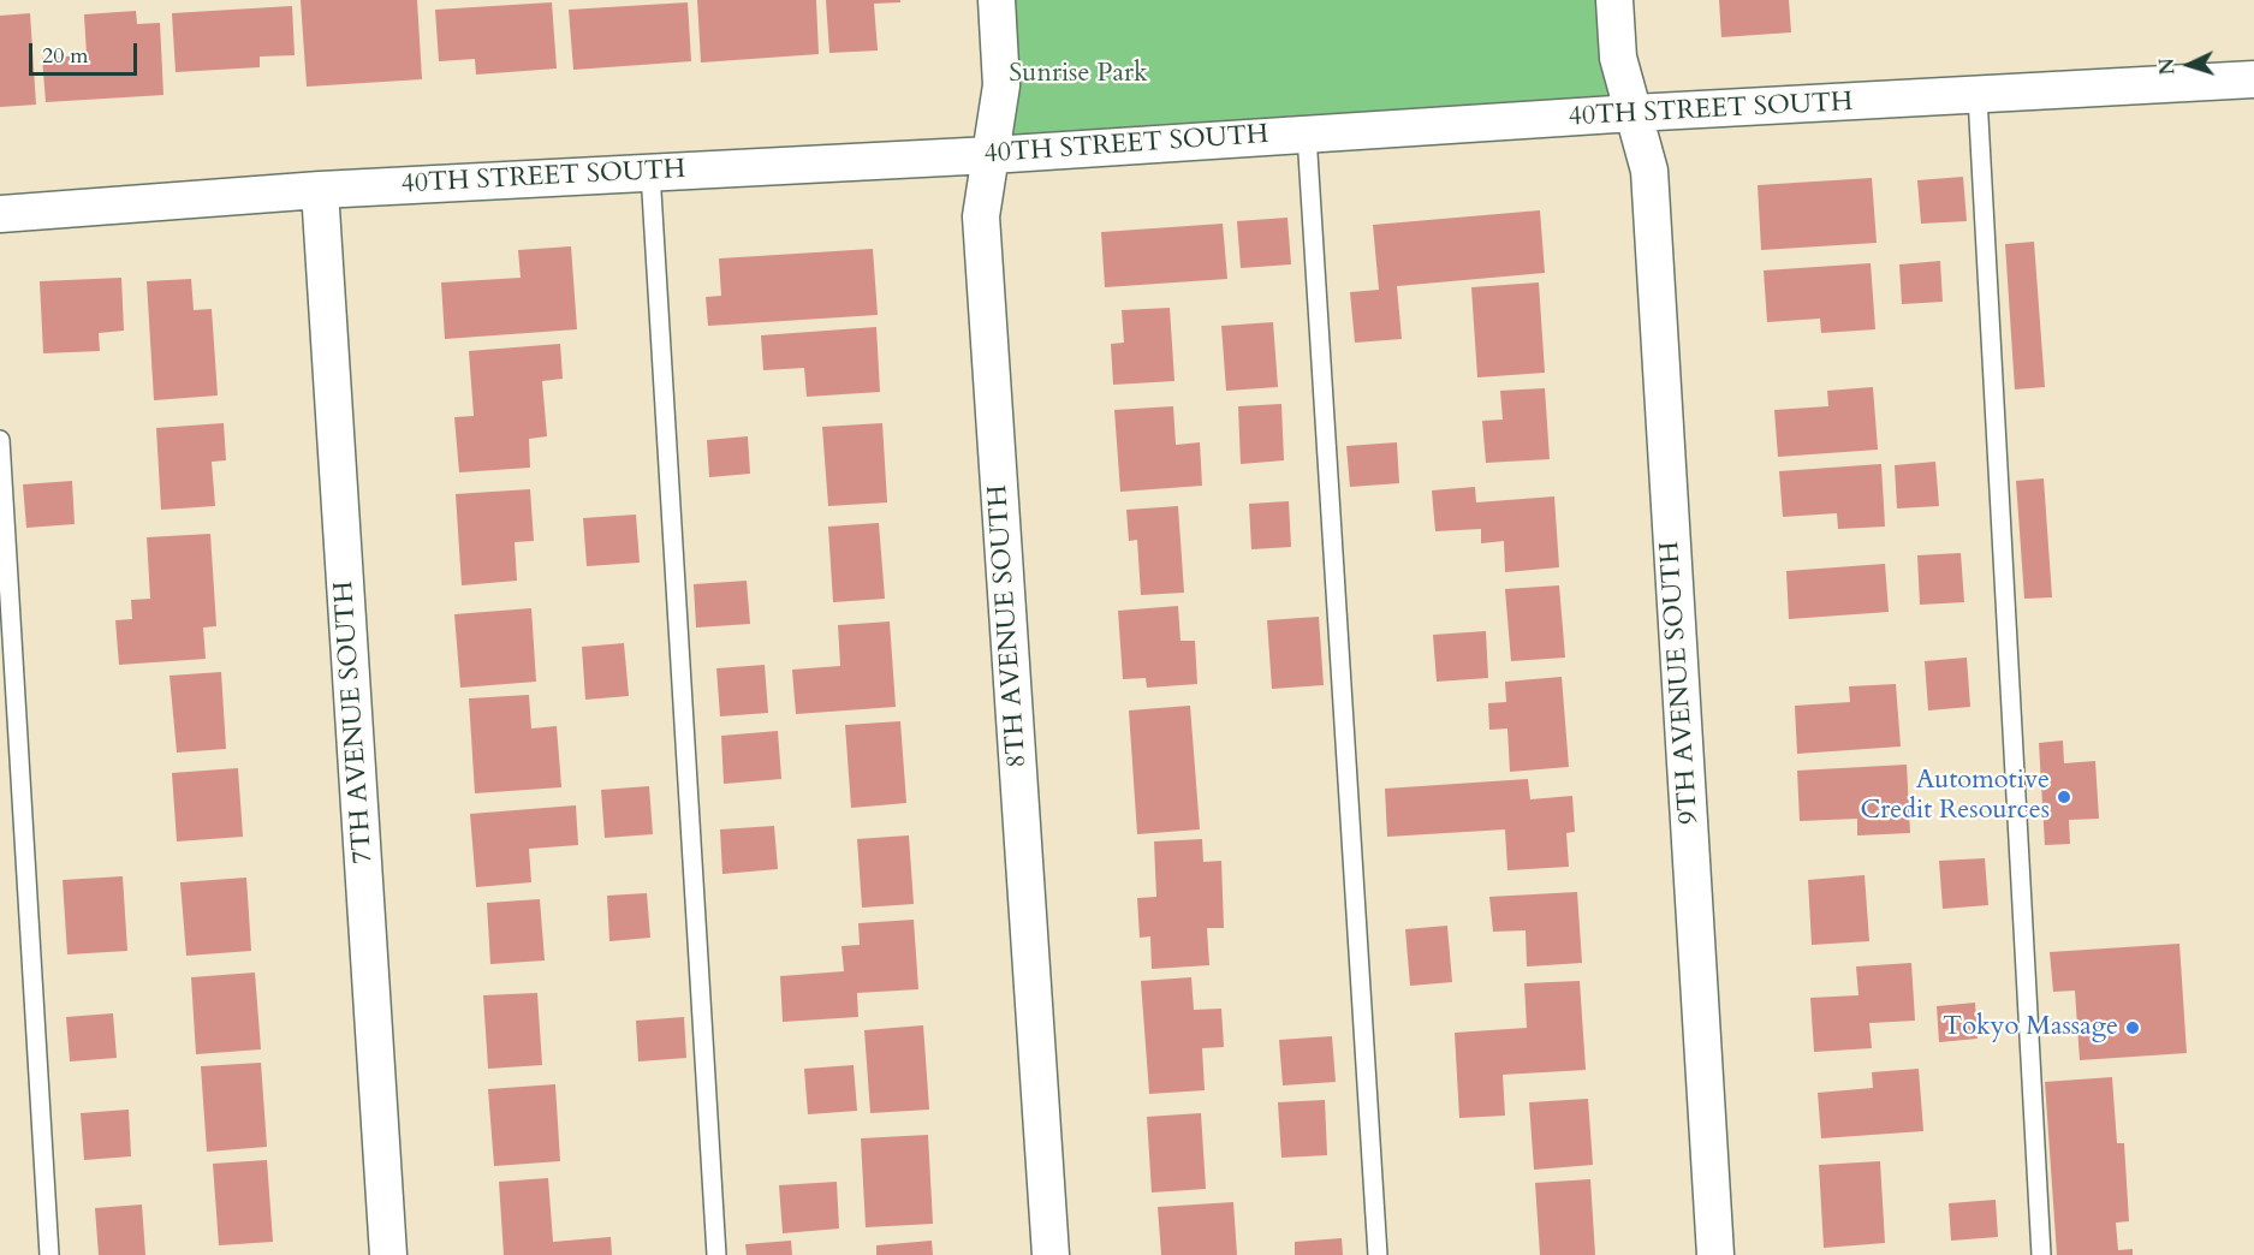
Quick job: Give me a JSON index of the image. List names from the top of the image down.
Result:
{
  "streets": {
    "street": [
      "40TH STREET SOUTH",
      "8TH AVENUE SOUTH",
      "9TH AVENUE SOUTH",
      "7TH AVENUE SOUTH"
    ]
  },
  "crossings": [
    ["40TH STREET SOUTH", "8TH AVENUE SOUTH"],
    ["40TH STREET SOUTH", "9TH AVENUE SOUTH"],
    ["40TH STREET SOUTH", "7TH AVENUE SOUTH"]
  ],
  "parks": ["Sunrise Park"],
  "places": ["Automotive Credit Resources", "Tokyo Massage"],
  "scale_bar": "20 m",
  "north": "left"
}
